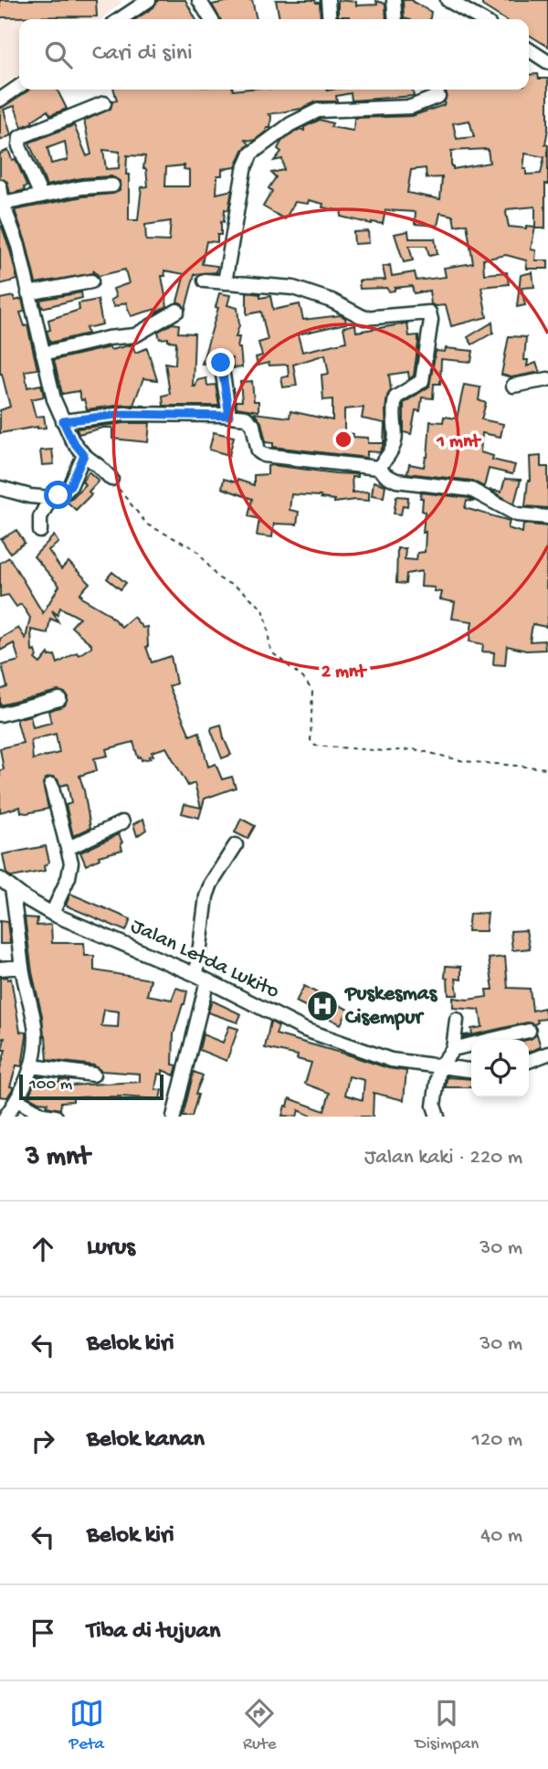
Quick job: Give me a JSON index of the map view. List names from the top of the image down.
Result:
{
  "streets": {
    "street": ["Jalan Letda Lukito"]
  },
  "places": {
    "hospital": ["Puskesmas Cisempur"]
  },
  "scale_bar": "100 m",
  "page": {
    "search": "Cari di sini",
    "scale": "100 m",
    "heading": ["3 mnt", "Jalan kaki · 220 m"],
    "list": [
      ["Lurus", "30 m"],
      ["Belok kiri", "30 m"],
      ["Belok kanan", "120 m"],
      ["Belok kiri", "40 m"],
      "Tiba di tujuan"
    ],
    "nav": ["Peta", "Rute", "Disimpan"]
  },
  "rings": ["1 mnt", "2 mnt"]
}
